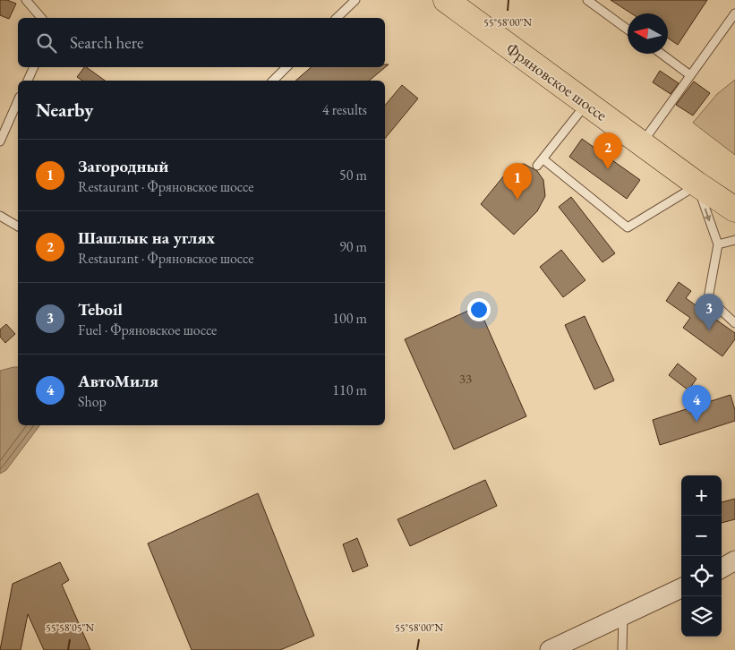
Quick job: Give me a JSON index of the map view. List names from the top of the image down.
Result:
{
  "streets": {
    "main road": ["Фряновское шоссе"]
  },
  "house_numbers": ["33"],
  "north": "left",
  "page": {
    "search": "Search here",
    "heading": ["Nearby", "4 results"],
    "pins": [
      "2",
      "1",
      "3",
      "4"
    ],
    "list": [
      {
        "mark": "1",
        "name": "Загородный",
        "note": "Restaurant · Фряновское шоссе",
        "value": "50 m"
      },
      {
        "mark": "2",
        "name": "Шашлык на углях",
        "note": "Restaurant · Фряновское шоссе",
        "value": "90 m"
      },
      {
        "mark": "3",
        "name": "Teboil",
        "note": "Fuel · Фряновское шоссе",
        "value": "100 m"
      },
      {
        "mark": "4",
        "name": "АвтоМиля",
        "note": "Shop",
        "value": "110 m"
      }
    ],
    "map_buttons": ["+", "−"]
  },
  "coordinates": ["55°58'00\"N", "55°58'05\"N"]
}
